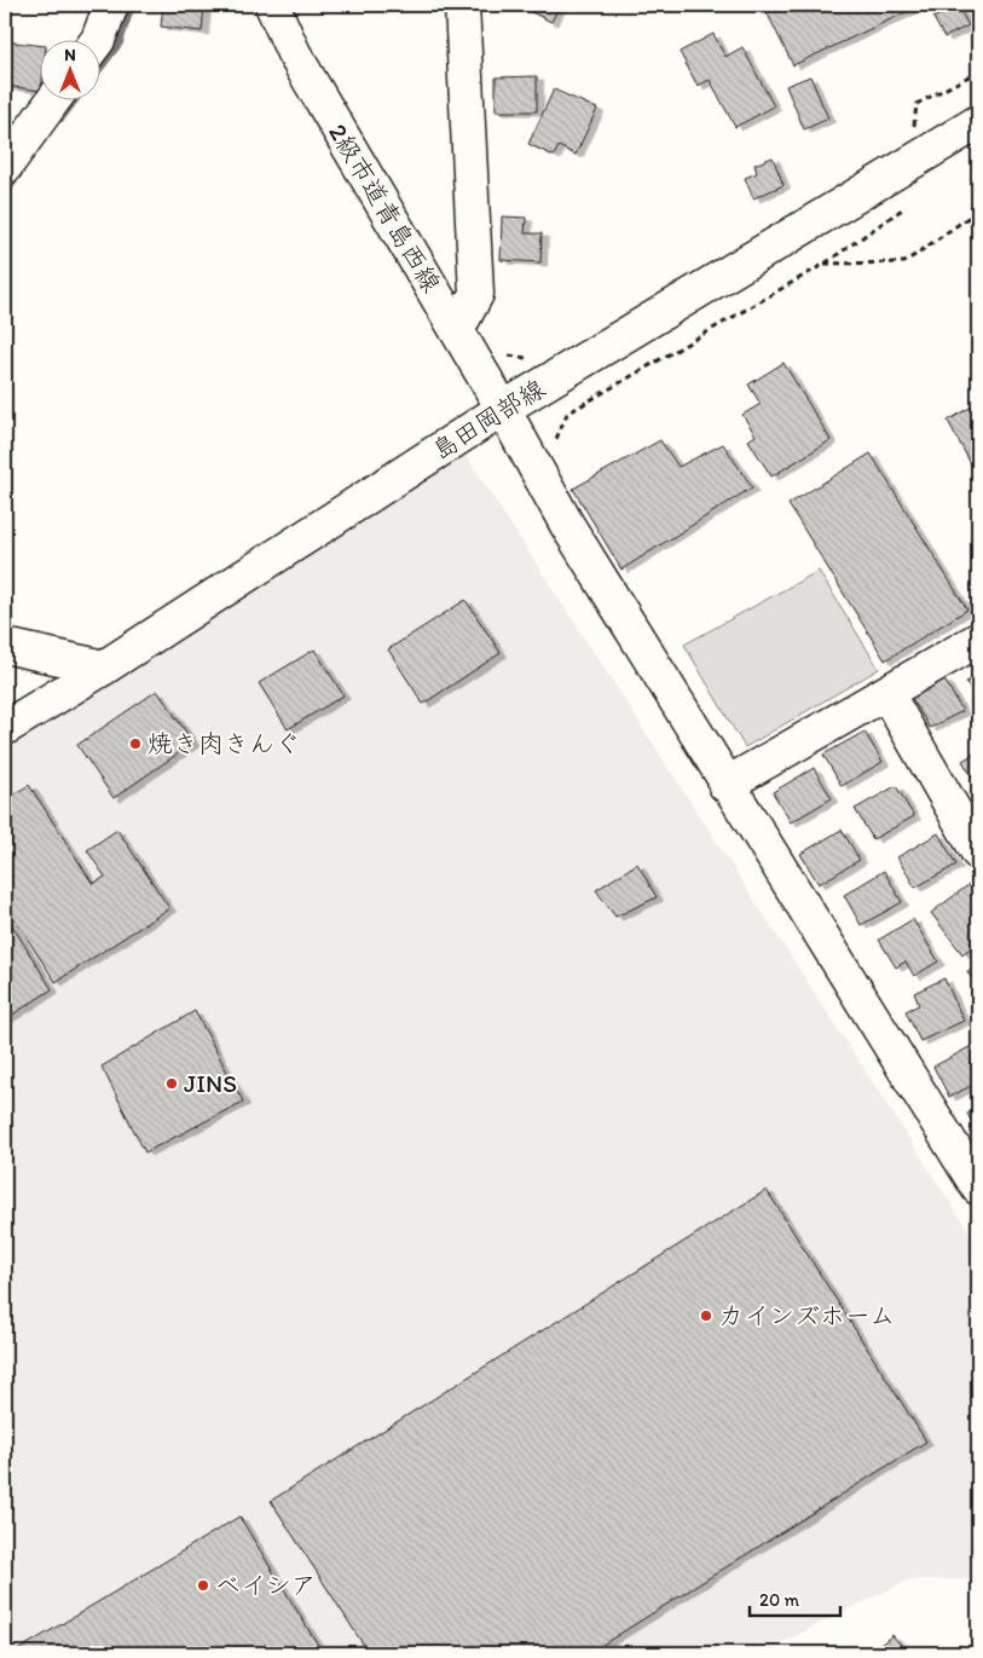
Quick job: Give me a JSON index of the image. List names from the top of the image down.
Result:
{
  "streets": {
    "street": ["2級市道青島西線", "島田岡部線"]
  },
  "crossings": [
    ["2級市道青島西線", "島田岡部線"]
  ],
  "places": [
    "焼き肉きんぐ",
    "JINS",
    "カインズホーム",
    "ベイシア"
  ],
  "scale_bar": "20 m",
  "north": "top"
}
